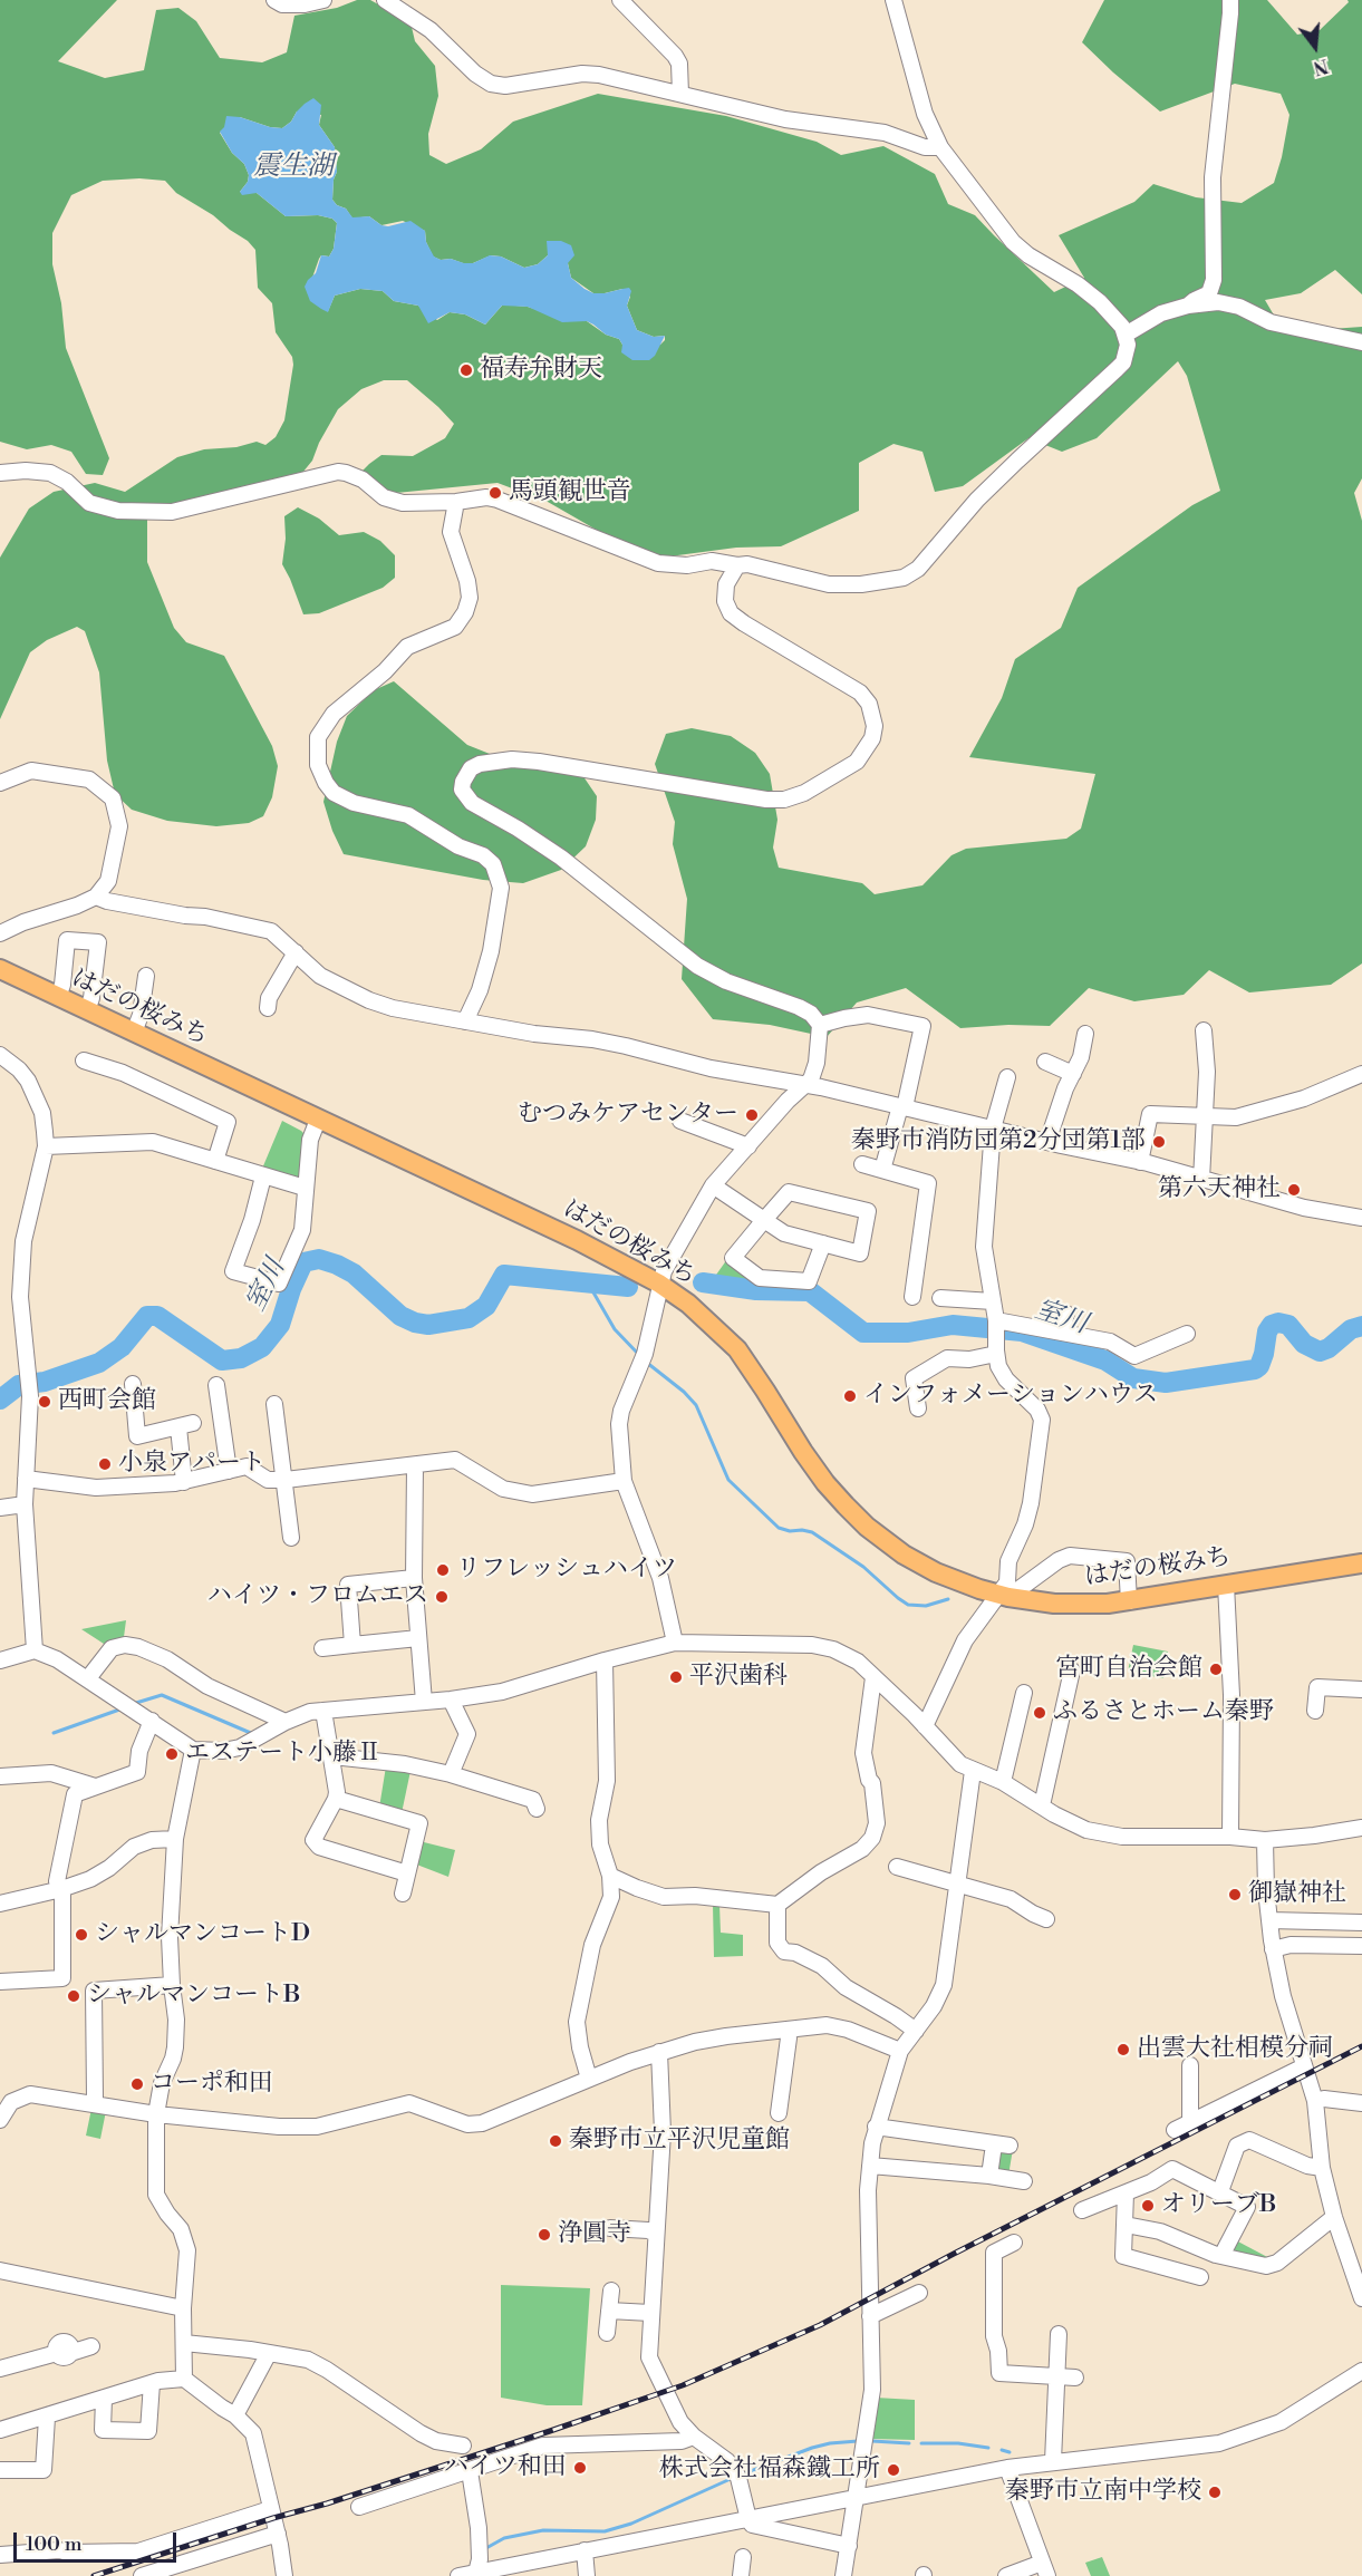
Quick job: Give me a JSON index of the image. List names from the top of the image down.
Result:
{
  "streets": {
    "main road": ["はだの桜みち"]
  },
  "water": ["震生湖", "室川"],
  "places": [
    "福寿弁財天",
    "馬頭観世音",
    "むつみケアセンター",
    "秦野市消防団第2分団第1部",
    "第六天神社",
    "インフォメーションハウス",
    "西町会館",
    "小泉アパート",
    "リフレッシュハイツ",
    "ハイツ・フロムエス",
    "宮町自治会館",
    "平沢歯科",
    "ふるさとホーム秦野",
    "エステート小藤Ⅱ",
    "御嶽神社",
    "シャルマンコートD",
    "シャルマンコートB",
    "出雲大社相模分祠",
    "コーポ和田",
    "秦野市立平沢児童館",
    "オリーブB",
    "浄圓寺",
    "ハイツ和田",
    "株式会社福森鐵工所",
    "秦野市立南中学校"
  ],
  "scale_bar": "100 m",
  "north": "bottom"
}
